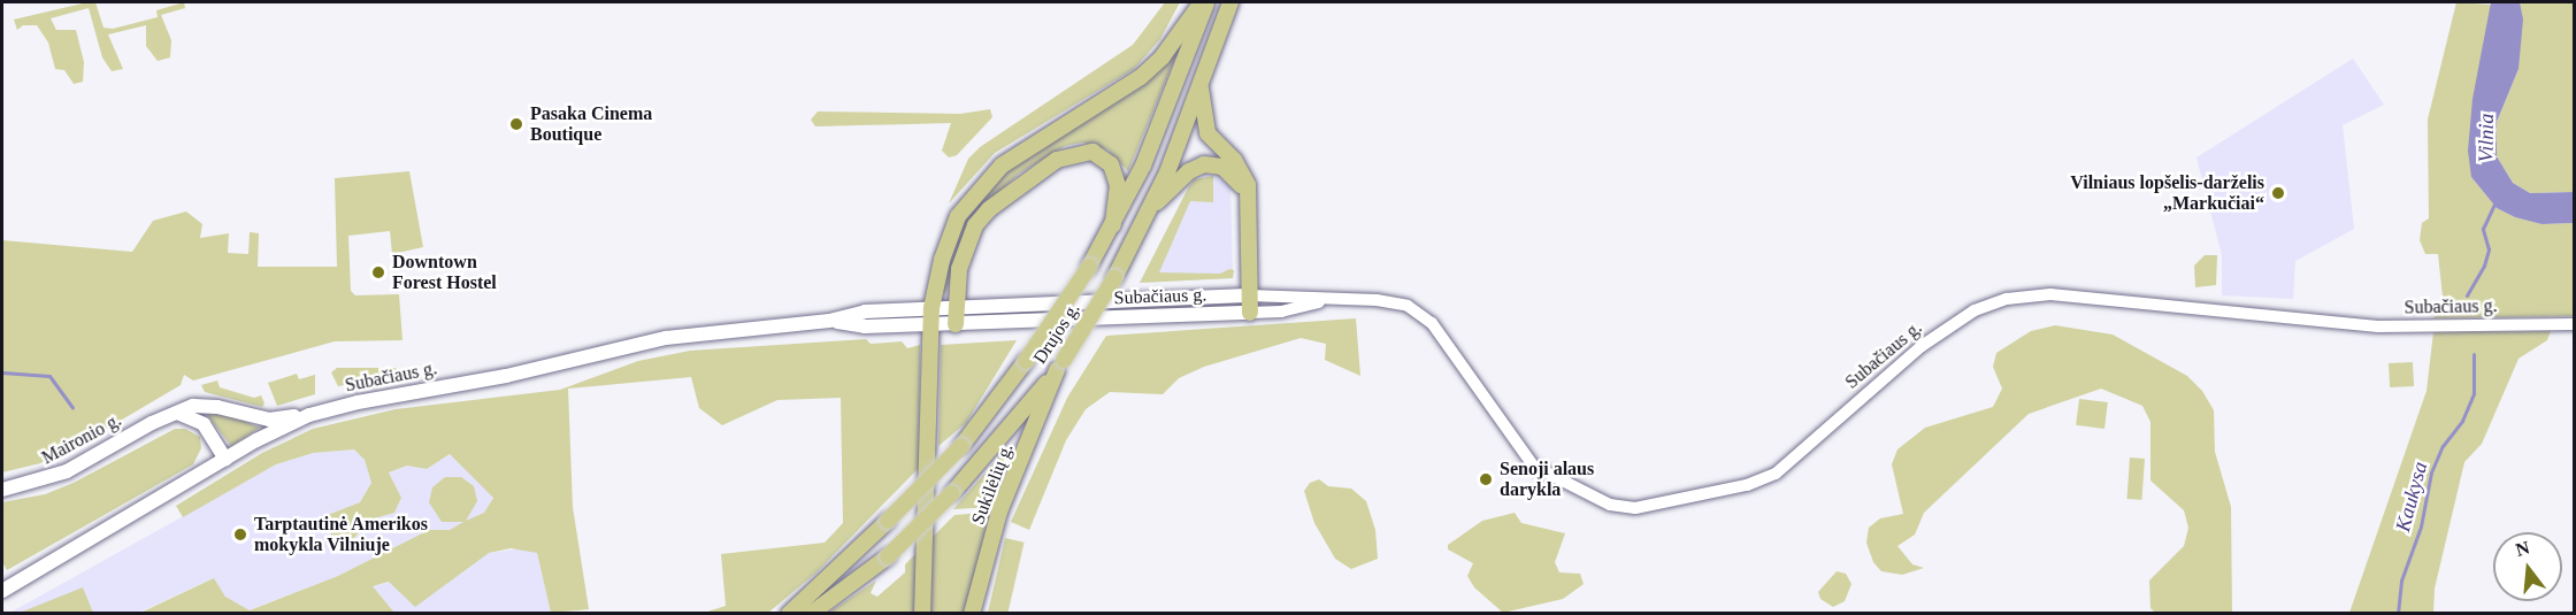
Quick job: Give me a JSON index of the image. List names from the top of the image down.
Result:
{
  "streets": {
    "main road": [
      "Subačiaus g.",
      "Drujos g.",
      "Maironio g.",
      "Sukilėlių g."
    ]
  },
  "crossings": [
    ["Subačiaus g.", "Maironio g."],
    ["Drujos g.", "Sukilėlių g."]
  ],
  "water": ["Vilnia", "Kaukysa"],
  "places": [
    "Pasaka Cinema Boutique",
    "Vilniaus lopšelis-darželis „Markučiai“",
    "Downtown Forest Hostel",
    "Senoji alaus darykla",
    "Tarptautinė Amerikos mokykla Vilniuje"
  ],
  "north": "top"
}
